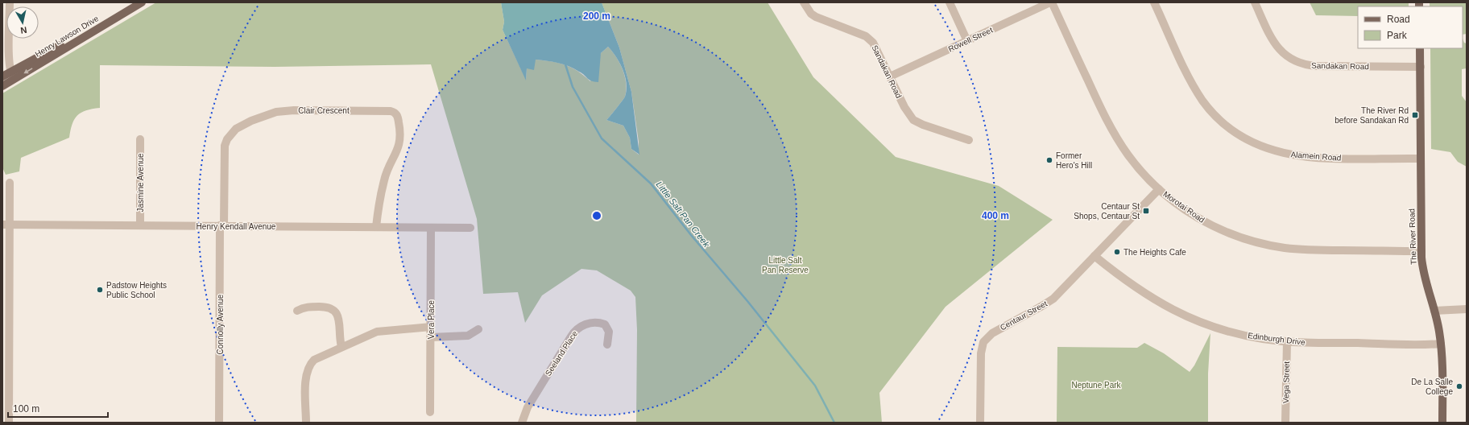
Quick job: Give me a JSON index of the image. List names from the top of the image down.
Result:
{
  "streets": {
    "main road": ["Henry Lawson Drive", "The River Road"],
    "street": [
      "Rowell Street",
      "Sandakan Road",
      "Clair Crescent",
      "Alamein Road",
      "Jasmine Avenue",
      "Morotai Road",
      "Henry Kendall Avenue",
      "Centaur Street",
      "Vera Place",
      "Connolly Avenue",
      "Edinburgh Drive",
      "Seeland Place",
      "Vega Street"
    ]
  },
  "crossings": [
    ["Rowell Street", "Sandakan Road"],
    ["Rowell Street", "Morotai Road"],
    ["Sandakan Road", "The River Road"],
    ["Clair Crescent", "Henry Kendall Avenue"],
    ["Clair Crescent", "Connolly Avenue"],
    ["Alamein Road", "The River Road"],
    ["Jasmine Avenue", "Henry Kendall Avenue"],
    ["Morotai Road", "The River Road"],
    ["Morotai Road", "Centaur Street"],
    ["Henry Kendall Avenue", "Vera Place"],
    ["Henry Kendall Avenue", "Connolly Avenue"],
    ["The River Road", "Edinburgh Drive"],
    ["Centaur Street", "Edinburgh Drive"],
    ["Edinburgh Drive", "Vega Street"]
  ],
  "water": ["Little Salt Pan Creek"],
  "parks": ["Little Salt Pan Reserve", "Neptune Park"],
  "places": {
    "transit": ["The River Rd before Sandakan Rd", "Centaur St Shops, Centaur St"],
    "other": [
      "Former Hero's Hill",
      "The Heights Cafe",
      "Padstow Heights Public School",
      "De La Salle College"
    ]
  },
  "legend": ["Road", "Park"],
  "scale_bar": "100 m",
  "north": "bottom",
  "rings": ["200 m", "400 m"]
}
